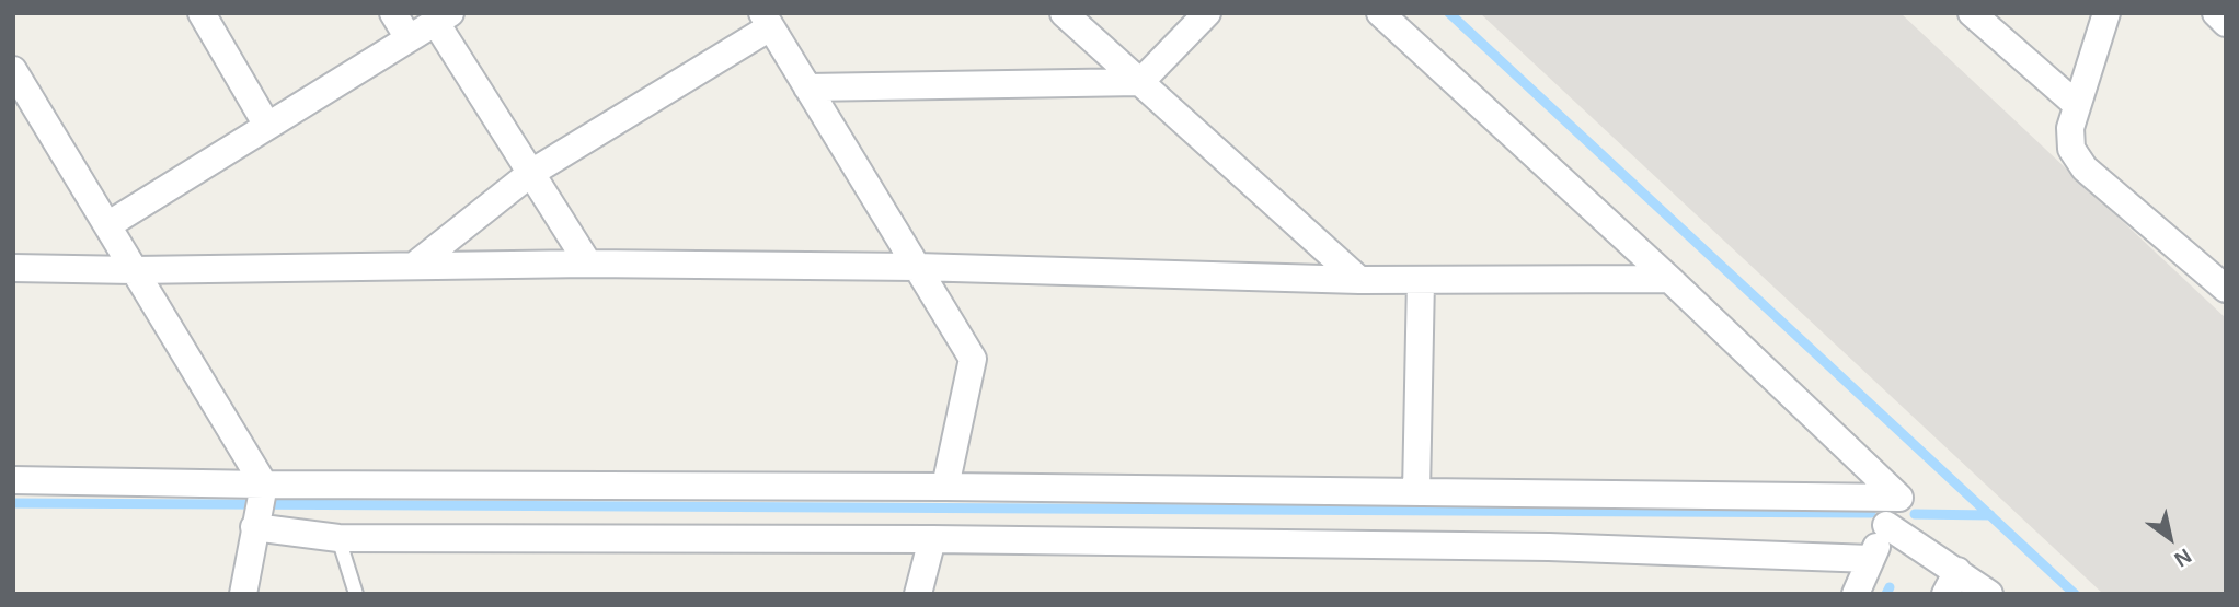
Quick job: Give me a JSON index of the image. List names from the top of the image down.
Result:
{
  "north": "bottom right"
}
